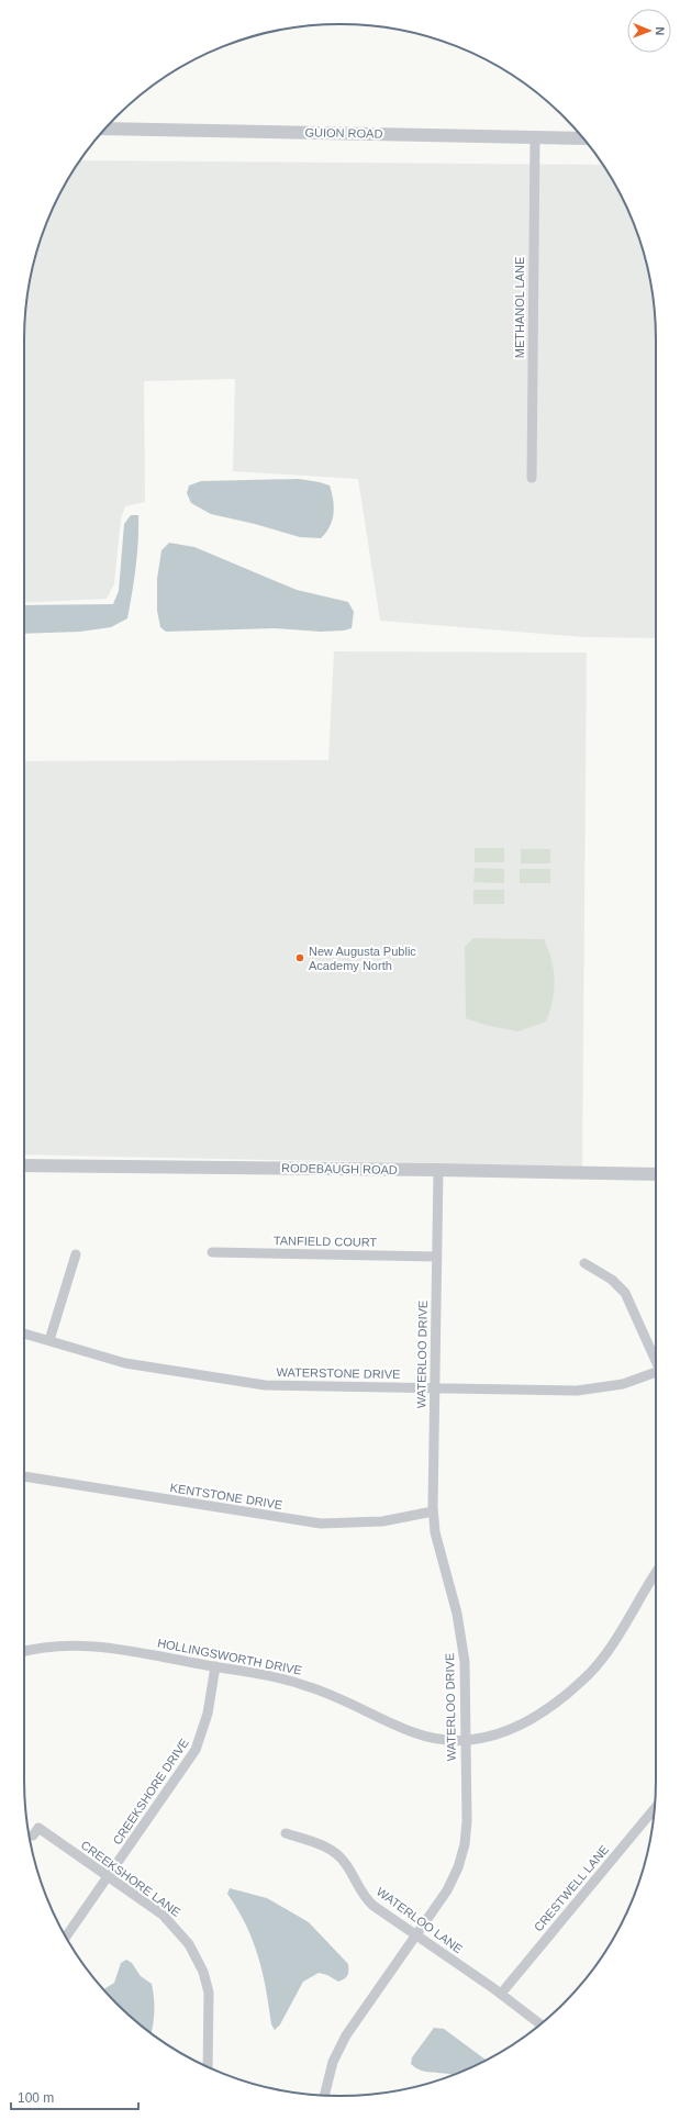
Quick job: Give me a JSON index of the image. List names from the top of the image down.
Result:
{
  "streets": {
    "street": [
      "GUION ROAD",
      "METHANOL LANE",
      "RODEBAUGH ROAD",
      "TANFIELD COURT",
      "WATERLOO DRIVE",
      "WATERSTONE DRIVE",
      "KENTSTONE DRIVE",
      "HOLLINGSWORTH DRIVE",
      "CREEKSHORE DRIVE",
      "CREEKSHORE LANE",
      "CRESTWELL LANE",
      "WATERLOO LANE"
    ]
  },
  "crossings": [
    ["GUION ROAD", "METHANOL LANE"],
    ["RODEBAUGH ROAD", "WATERLOO DRIVE"],
    ["TANFIELD COURT", "WATERLOO DRIVE"],
    ["WATERLOO DRIVE", "WATERSTONE DRIVE"],
    ["WATERLOO DRIVE", "KENTSTONE DRIVE"],
    ["WATERLOO DRIVE", "HOLLINGSWORTH DRIVE"],
    ["WATERLOO DRIVE", "WATERLOO LANE"],
    ["HOLLINGSWORTH DRIVE", "CREEKSHORE DRIVE"],
    ["CREEKSHORE DRIVE", "CREEKSHORE LANE"],
    ["CRESTWELL LANE", "WATERLOO LANE"]
  ],
  "places": ["New Augusta Public Academy North"],
  "scale_bar": "100 m",
  "north": "right"
}
